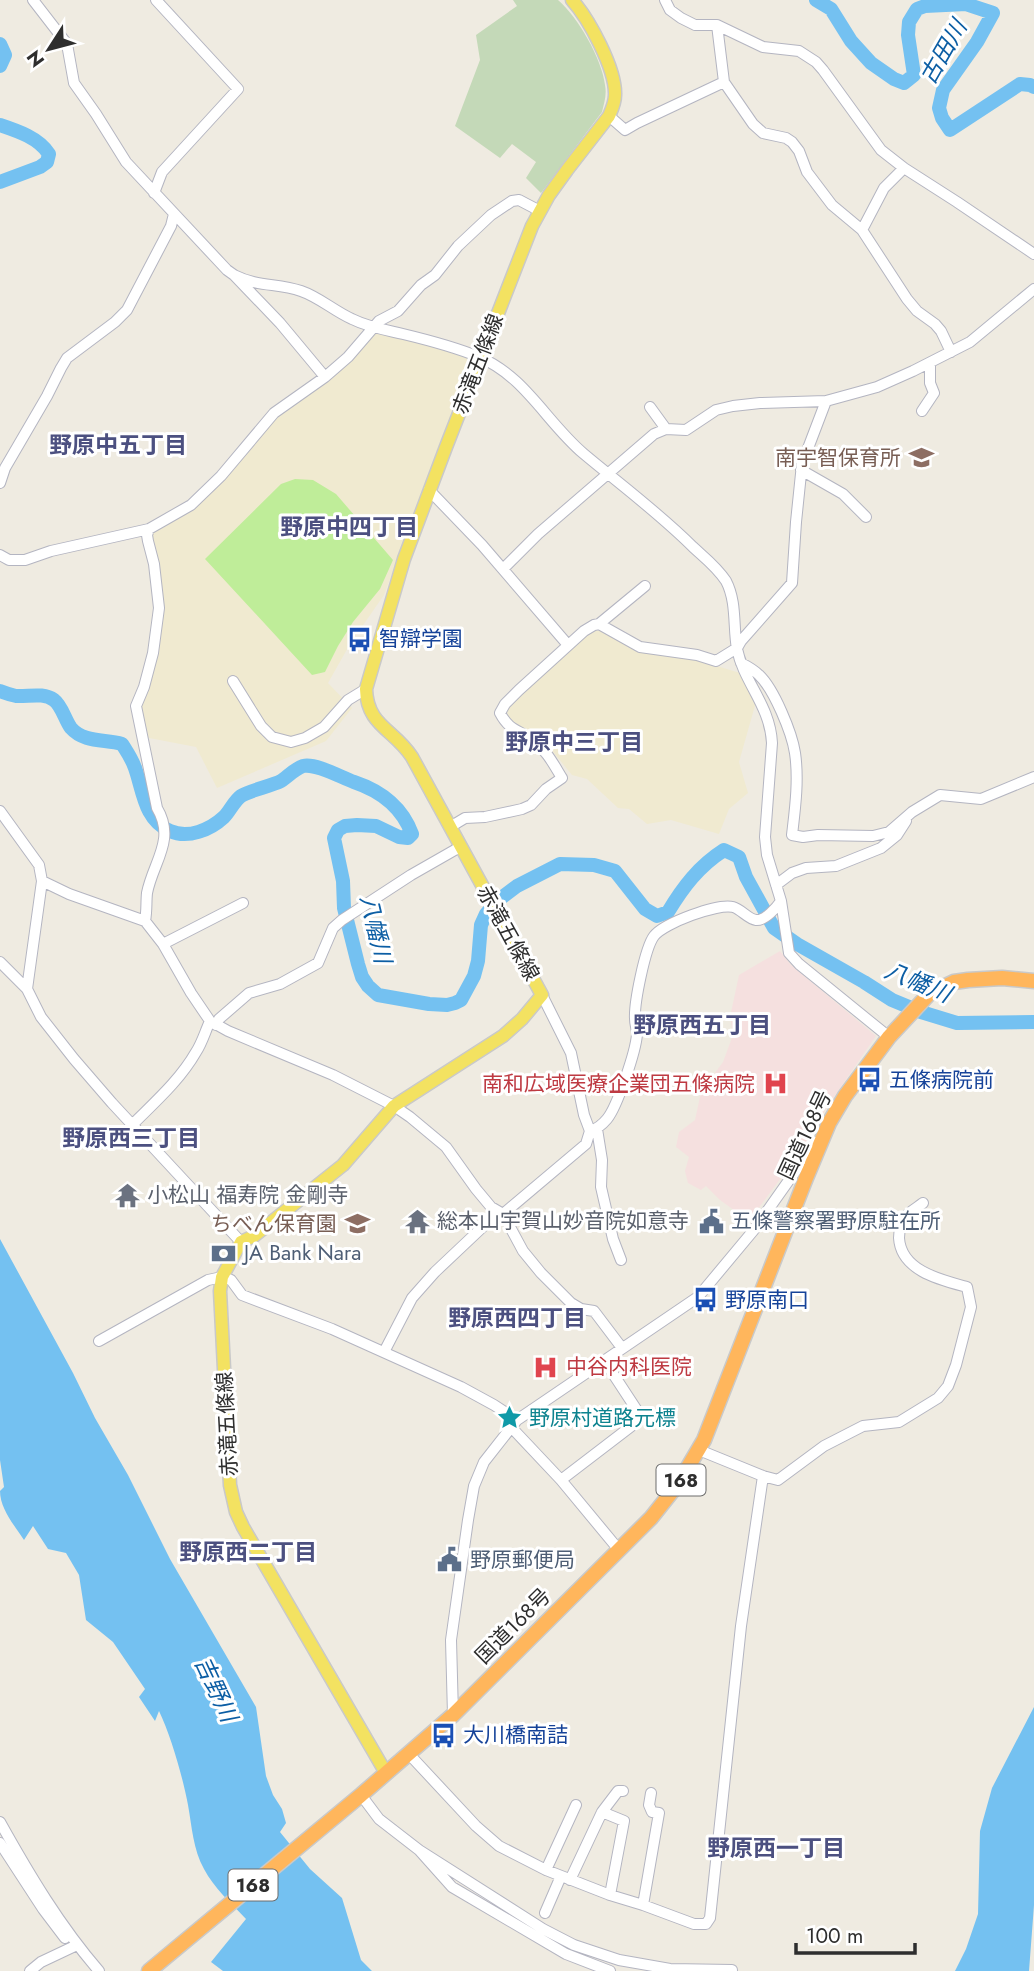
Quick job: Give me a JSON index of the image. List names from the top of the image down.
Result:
{
  "streets": {
    "highway": ["国道168号", "168"],
    "main road": ["赤滝五條線"]
  },
  "crossings": [
    ["赤滝五條線", "国道168号"]
  ],
  "districts": [
    "野原中五丁目",
    "野原中四丁目",
    "野原中三丁目",
    "野原西五丁目",
    "野原西三丁目",
    "野原西四丁目",
    "野原西二丁目",
    "野原西一丁目"
  ],
  "water": ["古田川", "八幡川", "吉野川"],
  "places": {
    "school or university": ["南宇智保育所", "ちべん保育園"],
    "bus stop": [
      "智辯学園",
      "五條病院前",
      "野原南口",
      "大川橋南詰"
    ],
    "hospital": ["南和広域医療企業団五條病院", "中谷内科医院"],
    "temple": ["小松山 福寿院 金剛寺", "総本山宇賀山妙音院如意寺"],
    "public building": ["五條警察署野原駐在所", "野原郵便局"],
    "bank": ["JA Bank Nara"],
    "place": ["野原村道路元標"]
  },
  "scale_bar": "100 m",
  "north": "bottom left"
}
